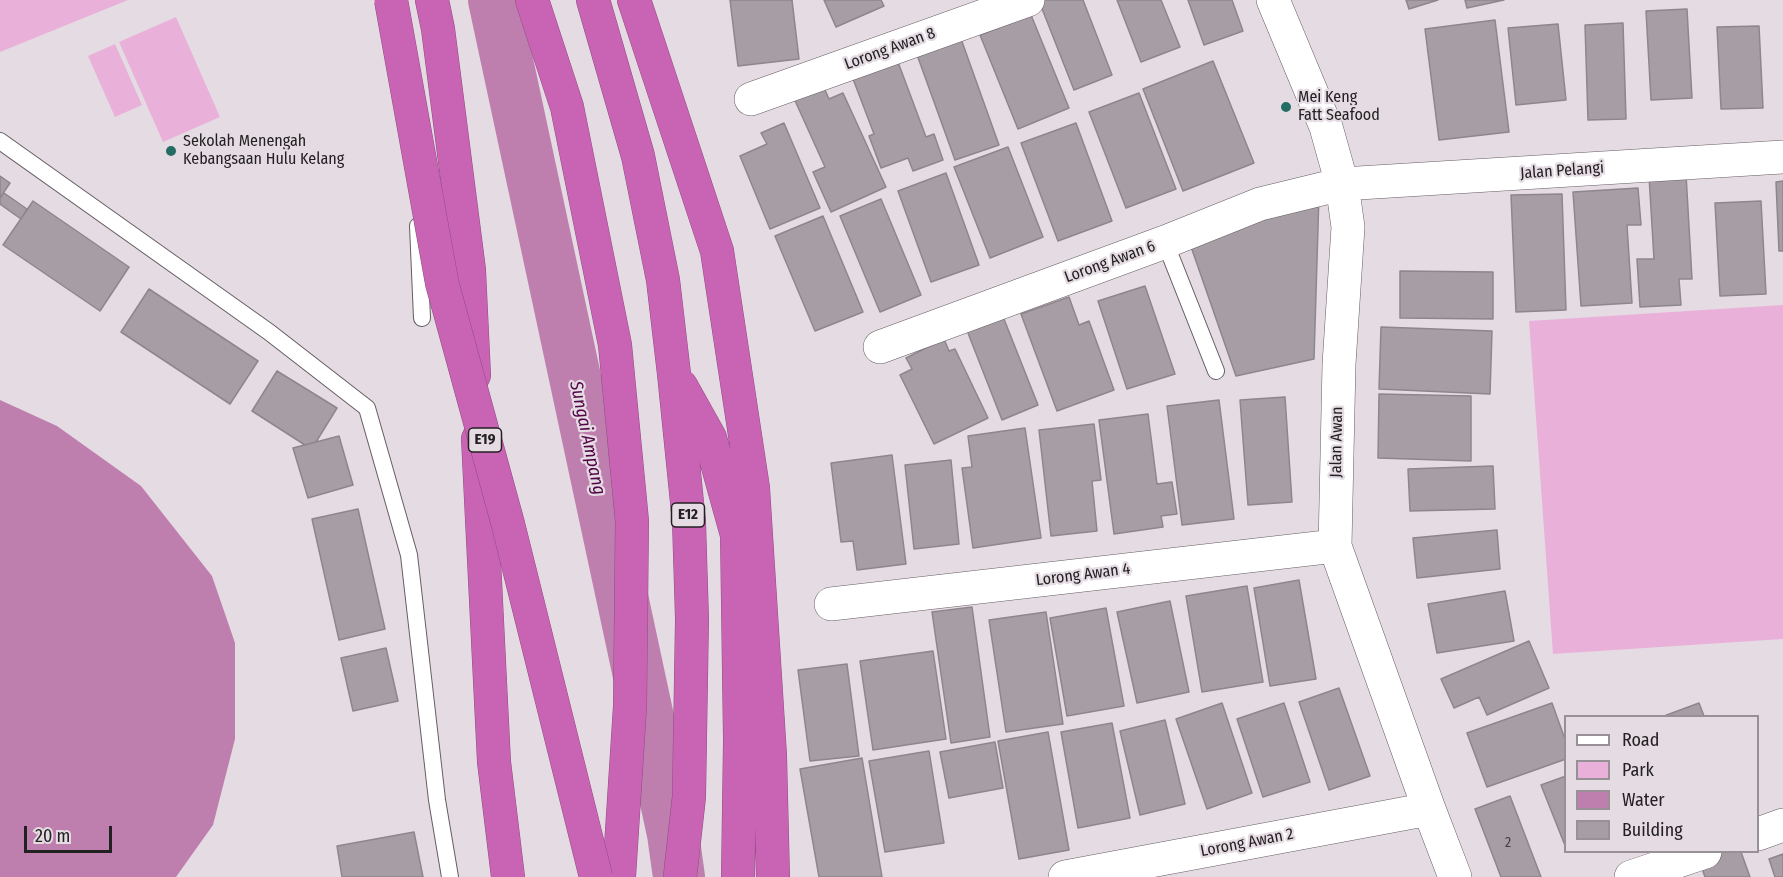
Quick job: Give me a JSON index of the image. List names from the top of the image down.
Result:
{
  "streets": {
    "highway": ["E19", "E12"],
    "street": [
      "Lorong Awan 8",
      "Jalan Pelangi",
      "Lorong Awan 6",
      "Jalan Awan",
      "Lorong Awan 4",
      "Lorong Awan 2"
    ]
  },
  "crossings": [
    ["Jalan Pelangi", "Lorong Awan 6"],
    ["Jalan Pelangi", "Jalan Awan"],
    ["Lorong Awan 6", "Jalan Awan"],
    ["Jalan Awan", "Lorong Awan 4"],
    ["Jalan Awan", "Lorong Awan 2"]
  ],
  "water": ["Sungai Ampang"],
  "places": ["Mei Keng Fatt Seafood", "Sekolah Menengah Kebangsaan Hulu Kelang"],
  "house_numbers": ["2"],
  "legend": [
    "Road",
    "Park",
    "Water",
    "Building"
  ],
  "scale_bar": "20 m"
}
